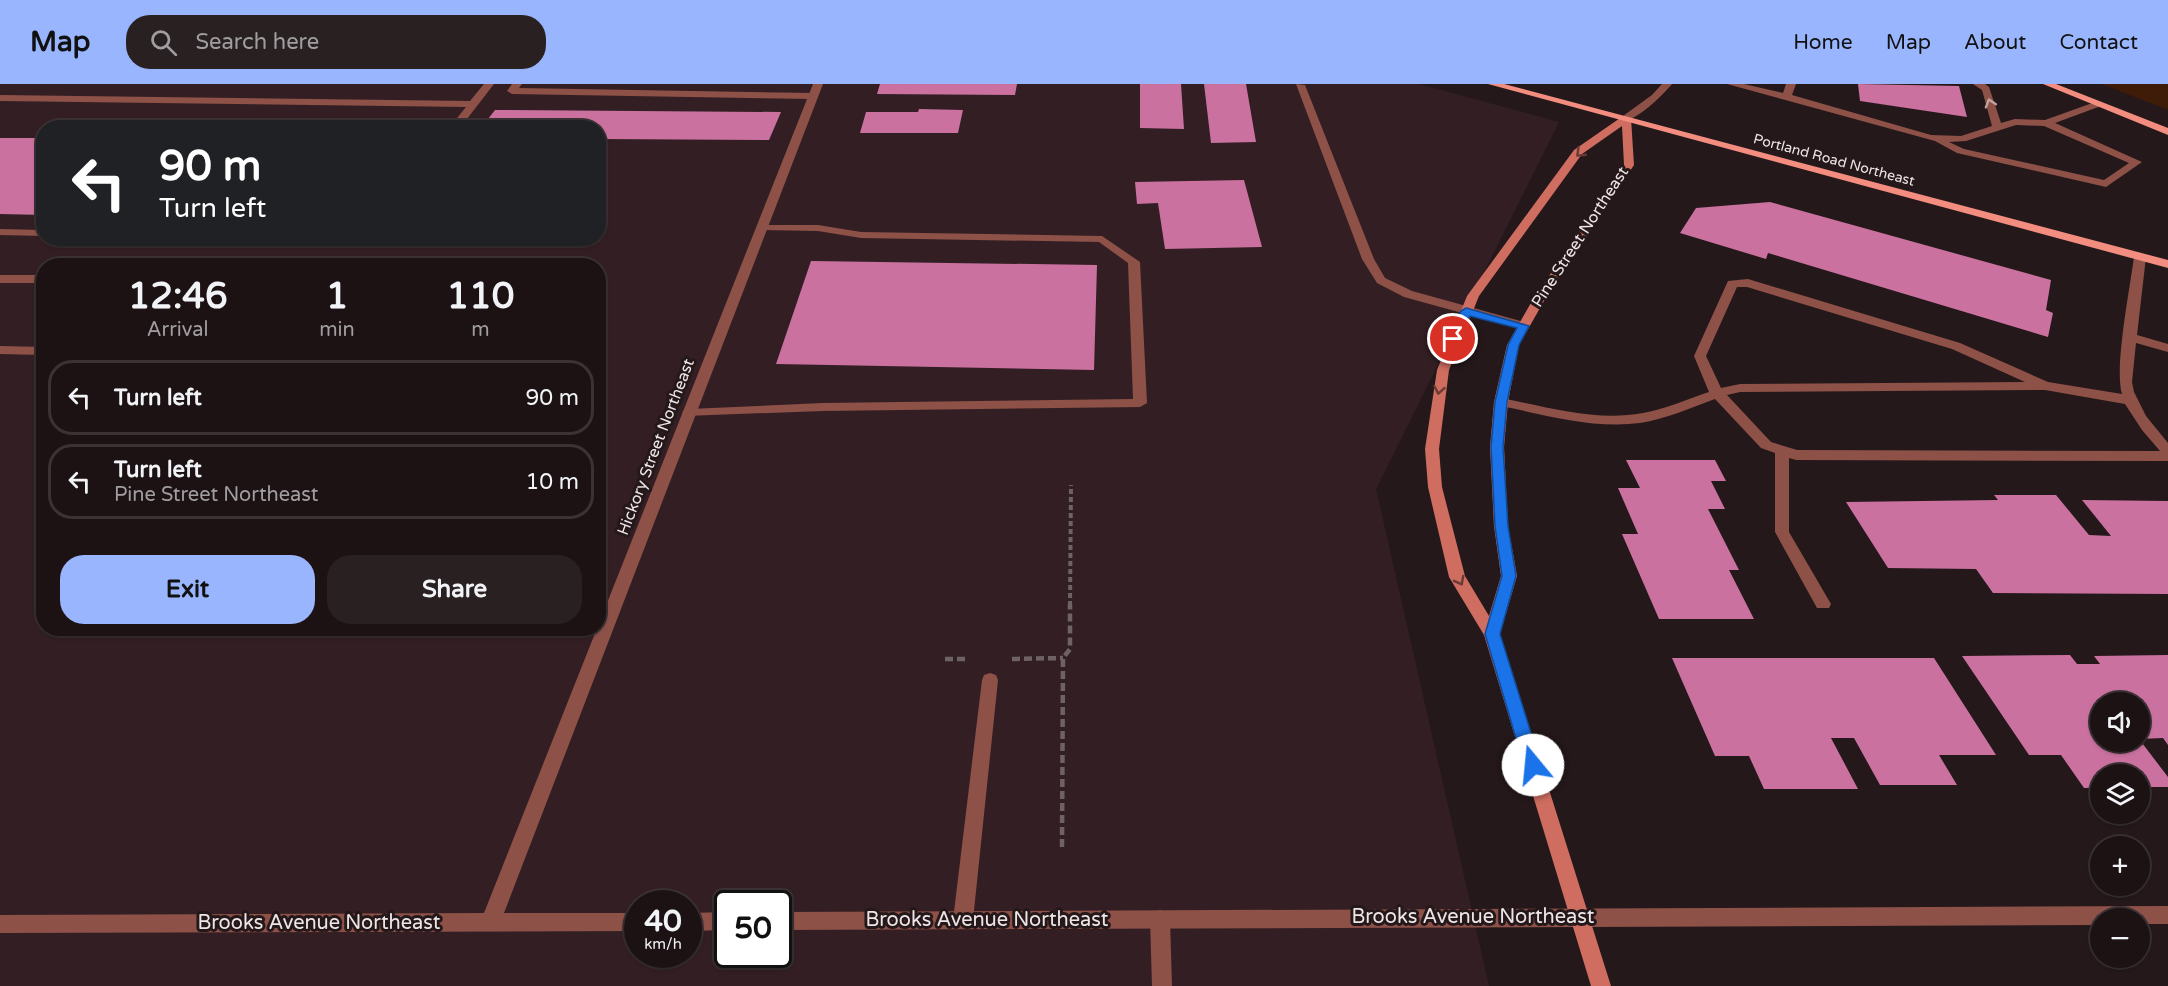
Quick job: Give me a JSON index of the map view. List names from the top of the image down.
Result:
{
  "streets": {
    "main road": ["Portland Road Northeast", "Pine Street Northeast"],
    "street": ["Hickory Street Northeast", "Brooks Avenue Northeast"]
  },
  "crossings": [
    ["Portland Road Northeast", "Pine Street Northeast"],
    ["Hickory Street Northeast", "Brooks Avenue Northeast"]
  ],
  "page": {
    "header": "Map",
    "search": "Search here",
    "nav": [
      "Home",
      "Map",
      "About",
      "Contact"
    ],
    "turn": ["90 m", "Turn left"],
    "eta": [
      "12:46",
      "Arrival",
      "1",
      "min",
      "110",
      "m"
    ],
    "list": [
      {
        "name": "Turn left",
        "value": "90 m"
      },
      {
        "name": "Turn left",
        "note": "Pine Street Northeast",
        "value": "10 m"
      }
    ],
    "buttons": ["Exit", "Share"],
    "map_buttons": ["+", "−"],
    "speed": "40 km/h",
    "limit": "50"
  }
}
